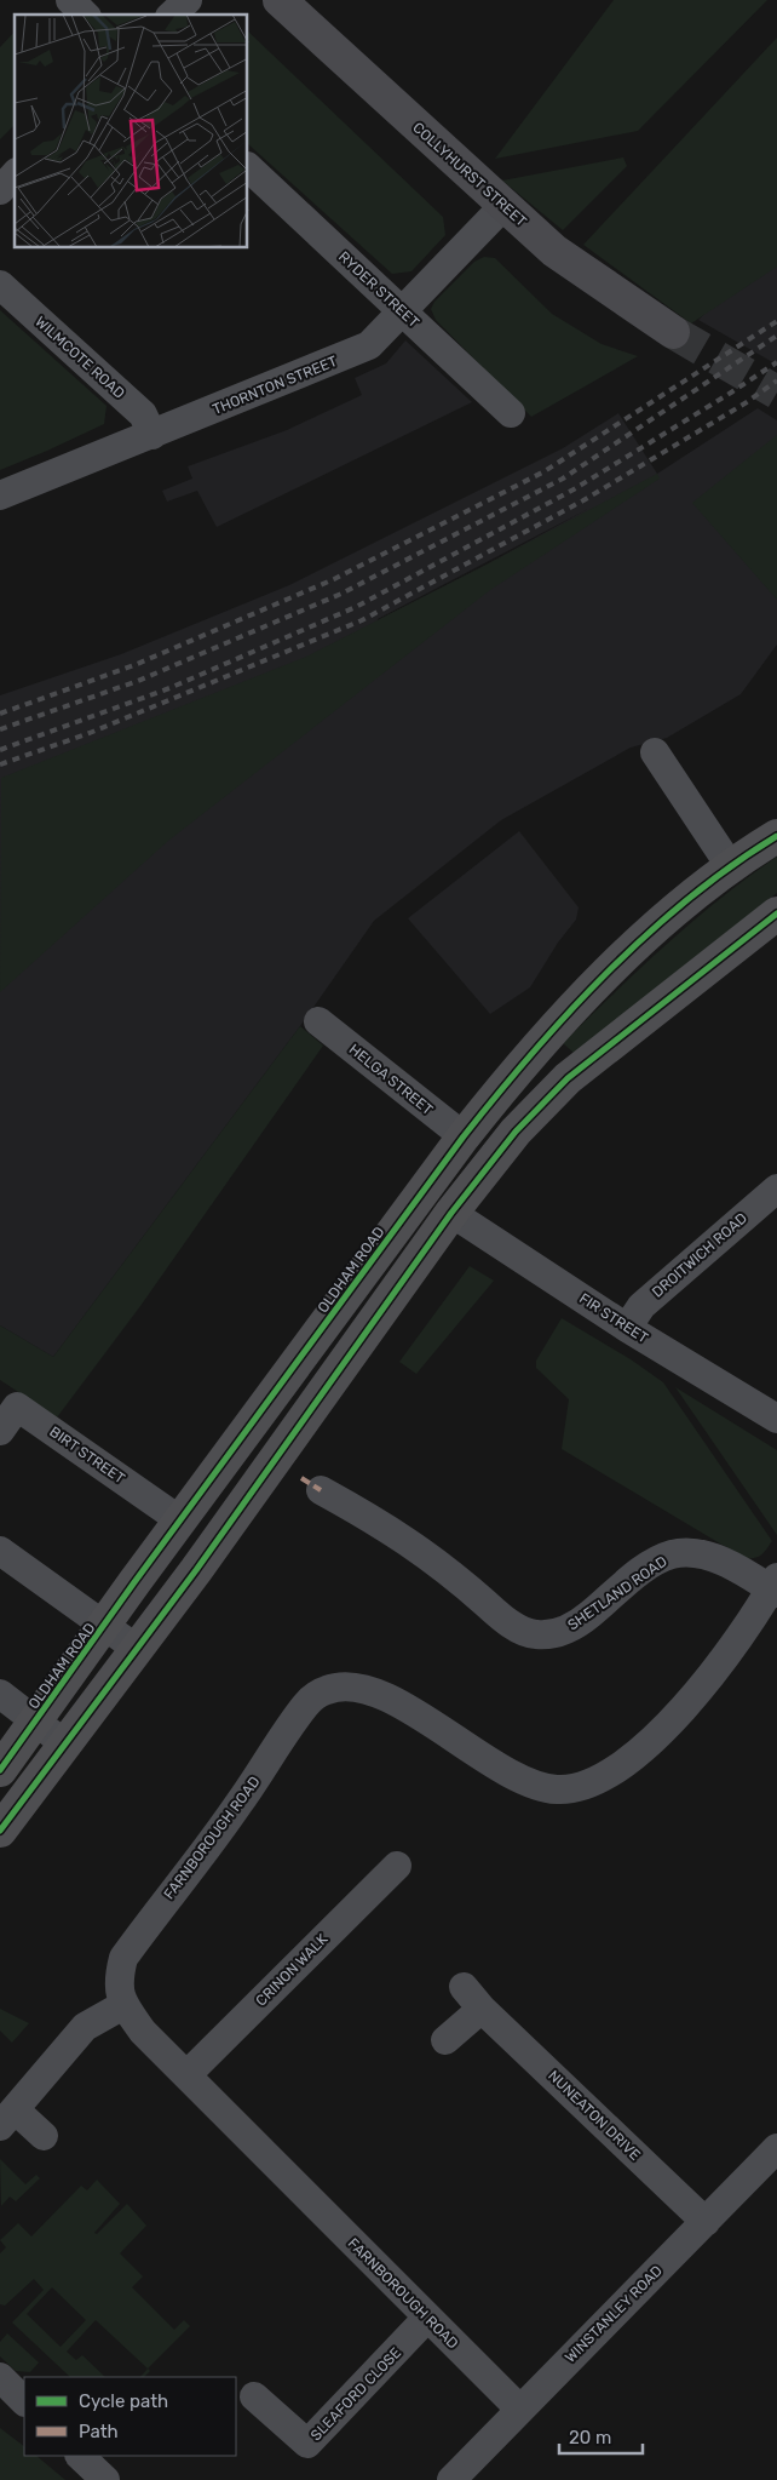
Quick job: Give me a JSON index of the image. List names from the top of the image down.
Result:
{
  "streets": {
    "highway": ["OLDHAM ROAD"],
    "street": [
      "COLLYHURST STREET",
      "RYDER STREET",
      "WILMCOTE ROAD",
      "THORNTON STREET",
      "HELGA STREET",
      "DROITWICH ROAD",
      "FIR STREET",
      "BIRT STREET",
      "SHETLAND ROAD",
      "FARNBOROUGH ROAD",
      "CRINON WALK",
      "NUNEATON DRIVE",
      "WINSTANLEY ROAD",
      "SLEAFORD CLOSE"
    ]
  },
  "crossings": [
    ["COLLYHURST STREET", "THORNTON STREET"],
    ["RYDER STREET", "THORNTON STREET"],
    ["WILMCOTE ROAD", "THORNTON STREET"],
    ["HELGA STREET", "OLDHAM ROAD"],
    ["DROITWICH ROAD", "FIR STREET"],
    ["OLDHAM ROAD", "BIRT STREET"],
    ["SHETLAND ROAD", "FARNBOROUGH ROAD"],
    ["FARNBOROUGH ROAD", "CRINON WALK"],
    ["FARNBOROUGH ROAD", "WINSTANLEY ROAD"],
    ["FARNBOROUGH ROAD", "SLEAFORD CLOSE"],
    ["NUNEATON DRIVE", "WINSTANLEY ROAD"]
  ],
  "legend": ["Cycle path", "Path"],
  "scale_bar": "20 m"
}
